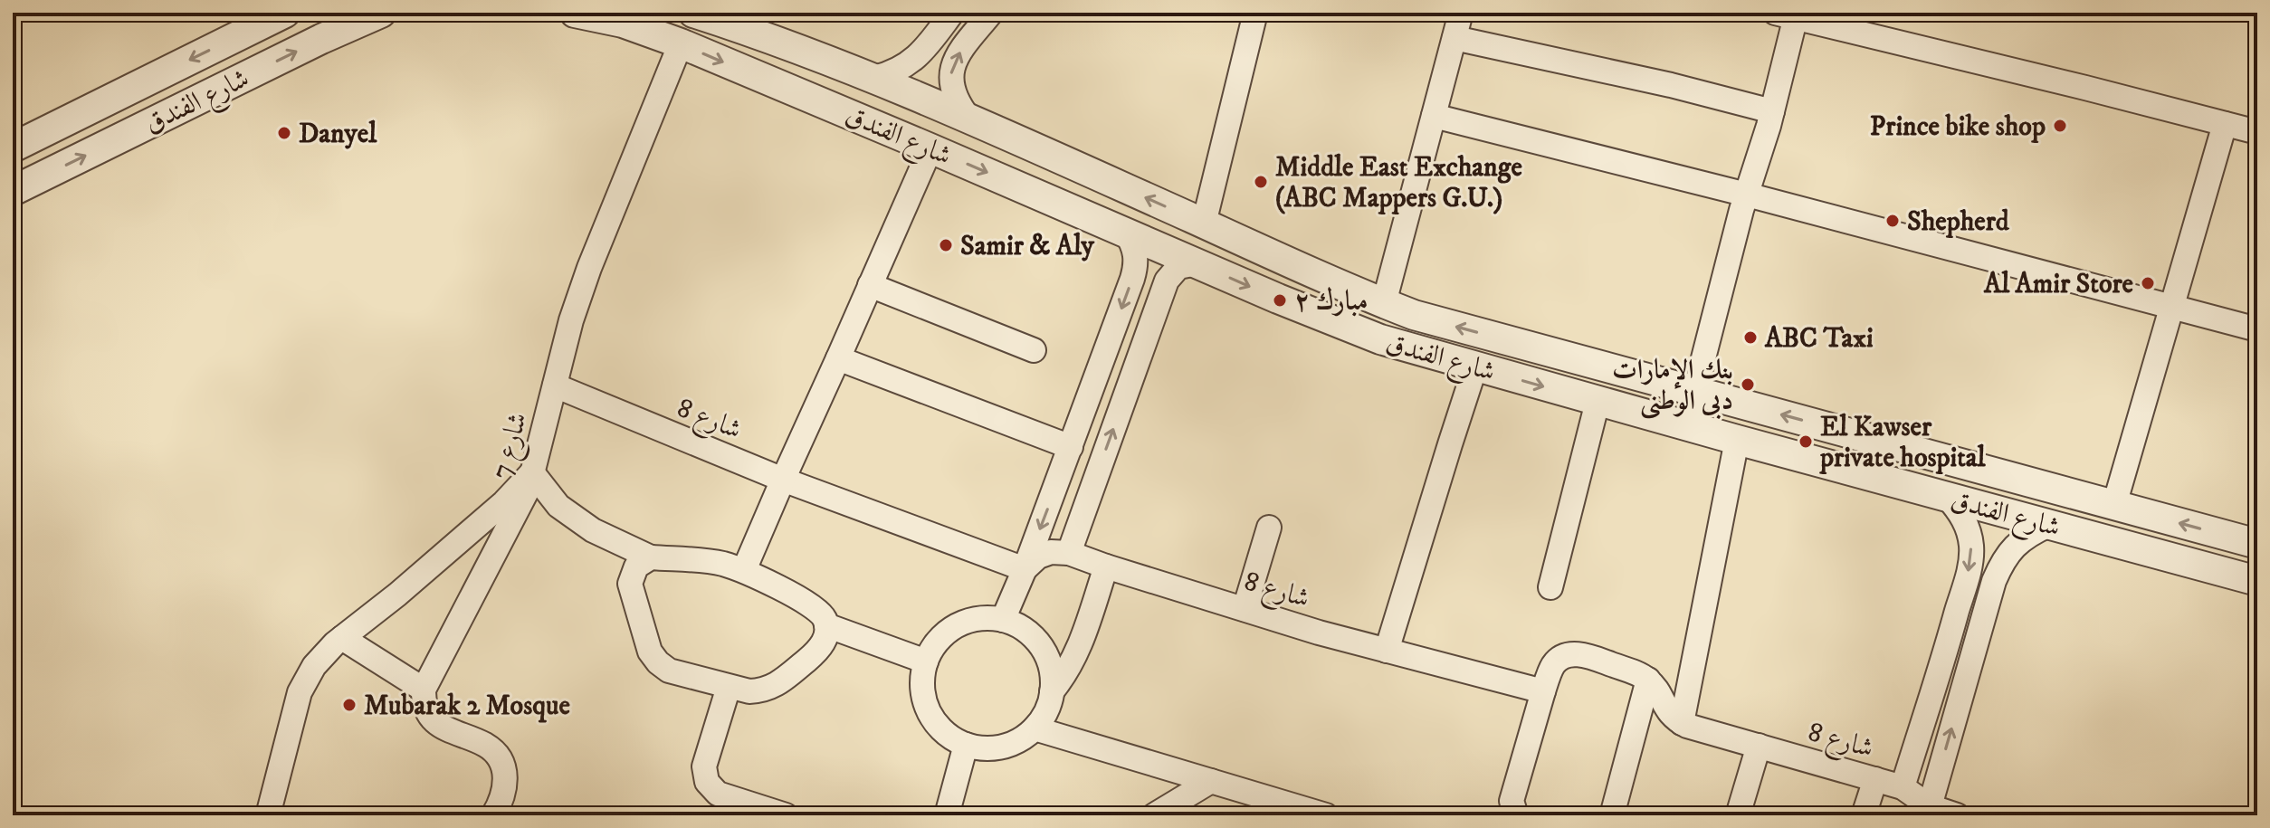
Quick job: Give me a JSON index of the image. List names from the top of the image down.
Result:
{
  "streets": {
    "street": ["شارع الفندق", "شارع 8", "شارع 7"]
  },
  "crossings": [
    ["شارع الفندق", "شارع 7"],
    ["شارع 8", "شارع 7"]
  ],
  "places": [
    "Prince bike shop",
    "Danyel",
    "Middle East Exchange (ABC Mappers G.U.)",
    "Shepherd",
    "Samir & Aly",
    "Al Amir Store",
    "مبارك ٢",
    "ABC Taxi",
    "بنك الإمارات دبى الوطنى",
    "El Kawser private hospital",
    "Mubarak 2 Mosque"
  ]
}
